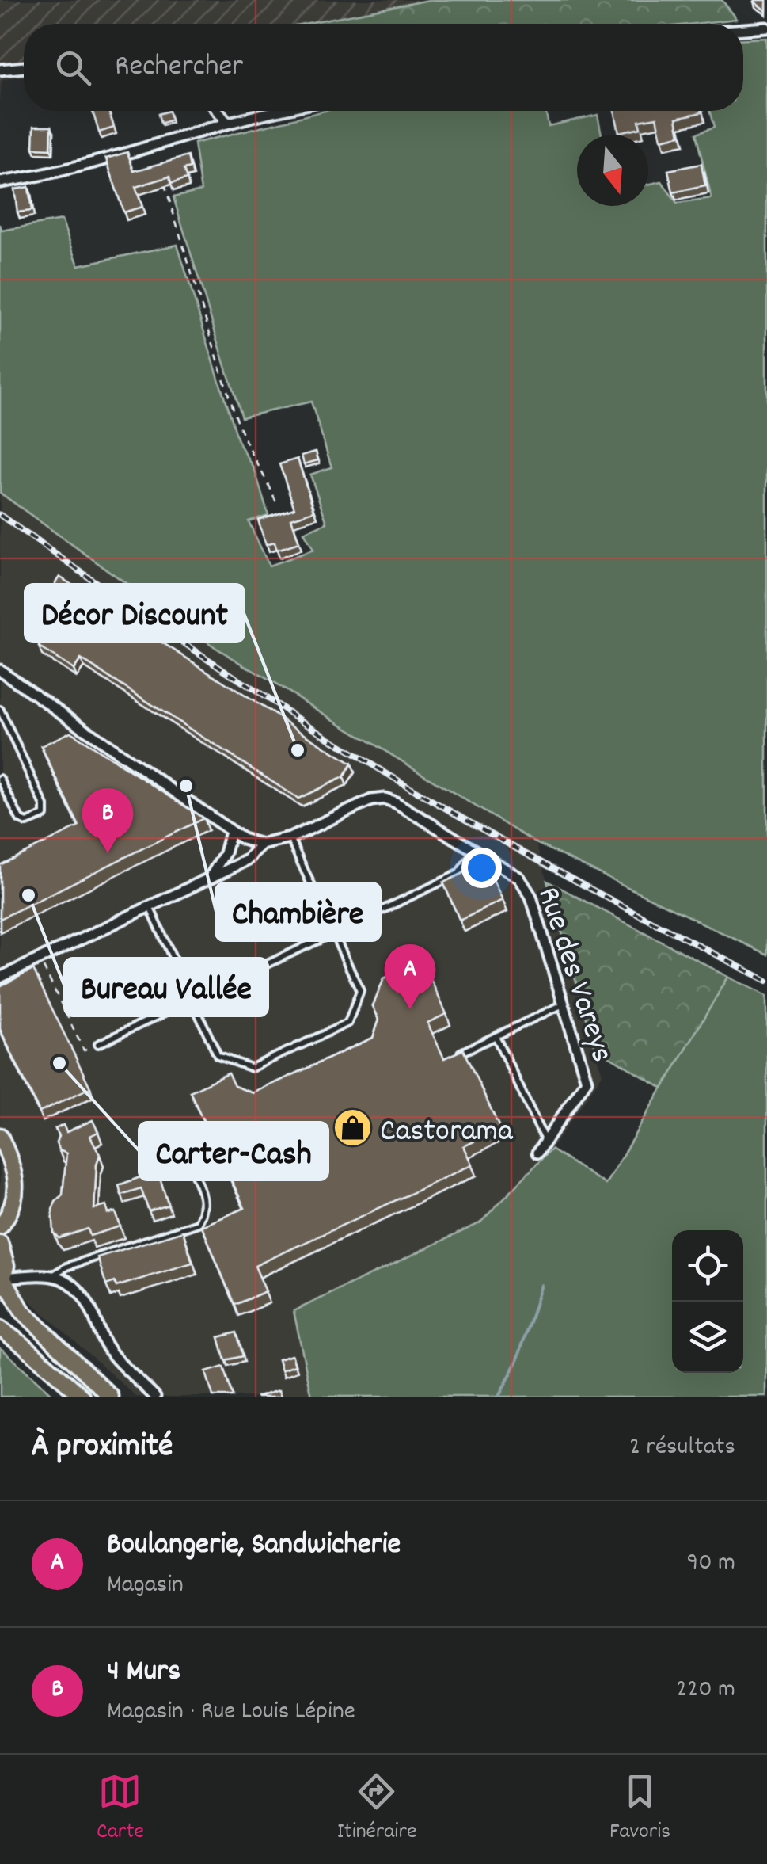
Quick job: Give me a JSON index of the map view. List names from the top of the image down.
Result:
{
  "streets": {
    "street": ["Rue des Vareys"]
  },
  "places": {
    "other": [
      "Décor Discount",
      "Chambière",
      "Bureau Vallée",
      "Carter-Cash"
    ],
    "shop": ["Castorama"]
  },
  "north": "bottom",
  "page": {
    "search": "Rechercher",
    "pins": ["B", "A"],
    "heading": ["À proximité", "2 résultats"],
    "list": [
      {
        "mark": "A",
        "name": "Boulangerie, Sandwicherie",
        "note": "Magasin",
        "value": "90 m"
      },
      {
        "mark": "B",
        "name": "4 Murs",
        "note": "Magasin · Rue Louis Lépine",
        "value": "220 m"
      }
    ],
    "nav": ["Carte", "Itinéraire", "Favoris"]
  }
}
